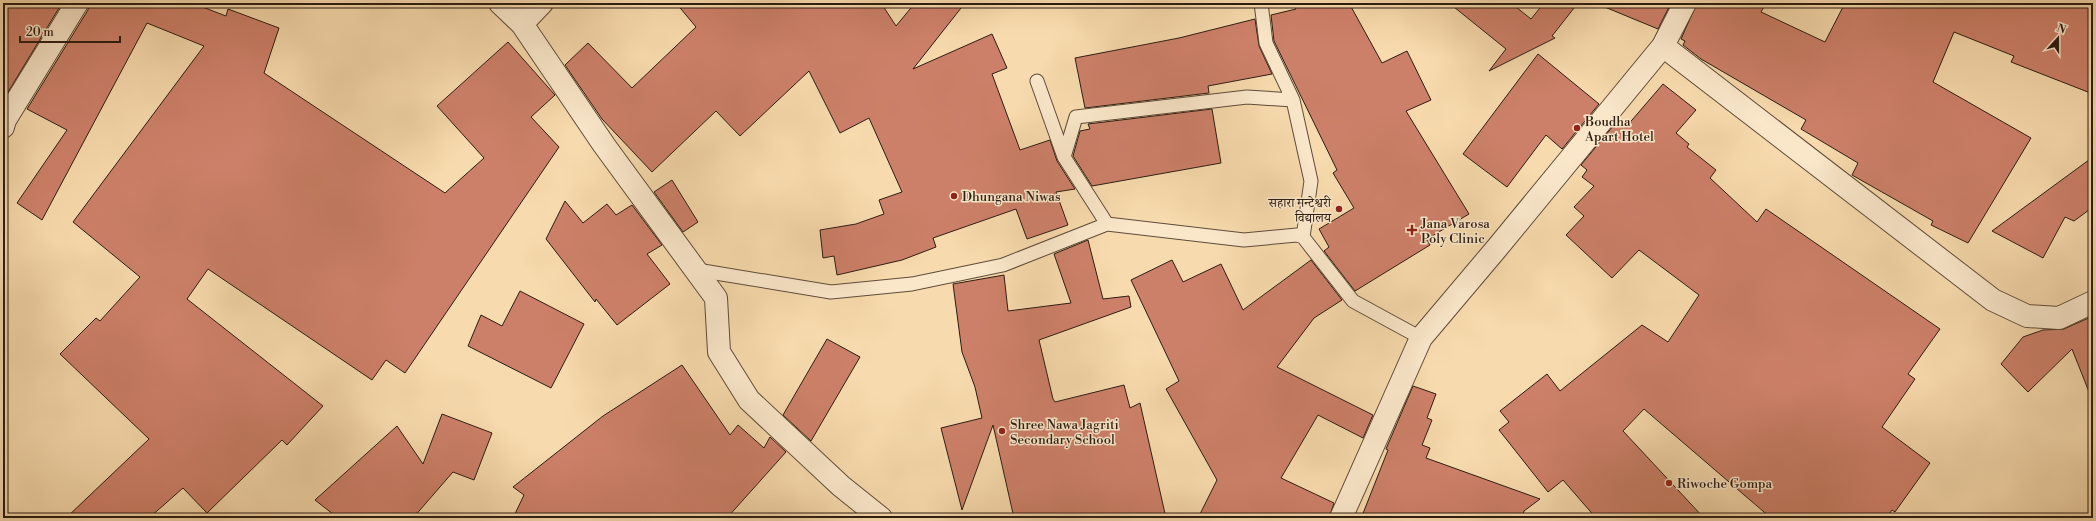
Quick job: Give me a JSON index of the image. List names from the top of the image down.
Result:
{
  "places": {
    "other": [
      "Boudha Apart Hotel",
      "Dhungana Niwas",
      "सहारा मन्टेश्वरी विद्यालय",
      "Shree Nawa Jagriti Secondary School",
      "Riwoche Gompa"
    ],
    "health": ["Jana Varosa Poly Clinic"]
  },
  "scale_bar": "20 m",
  "north": "top"
}
